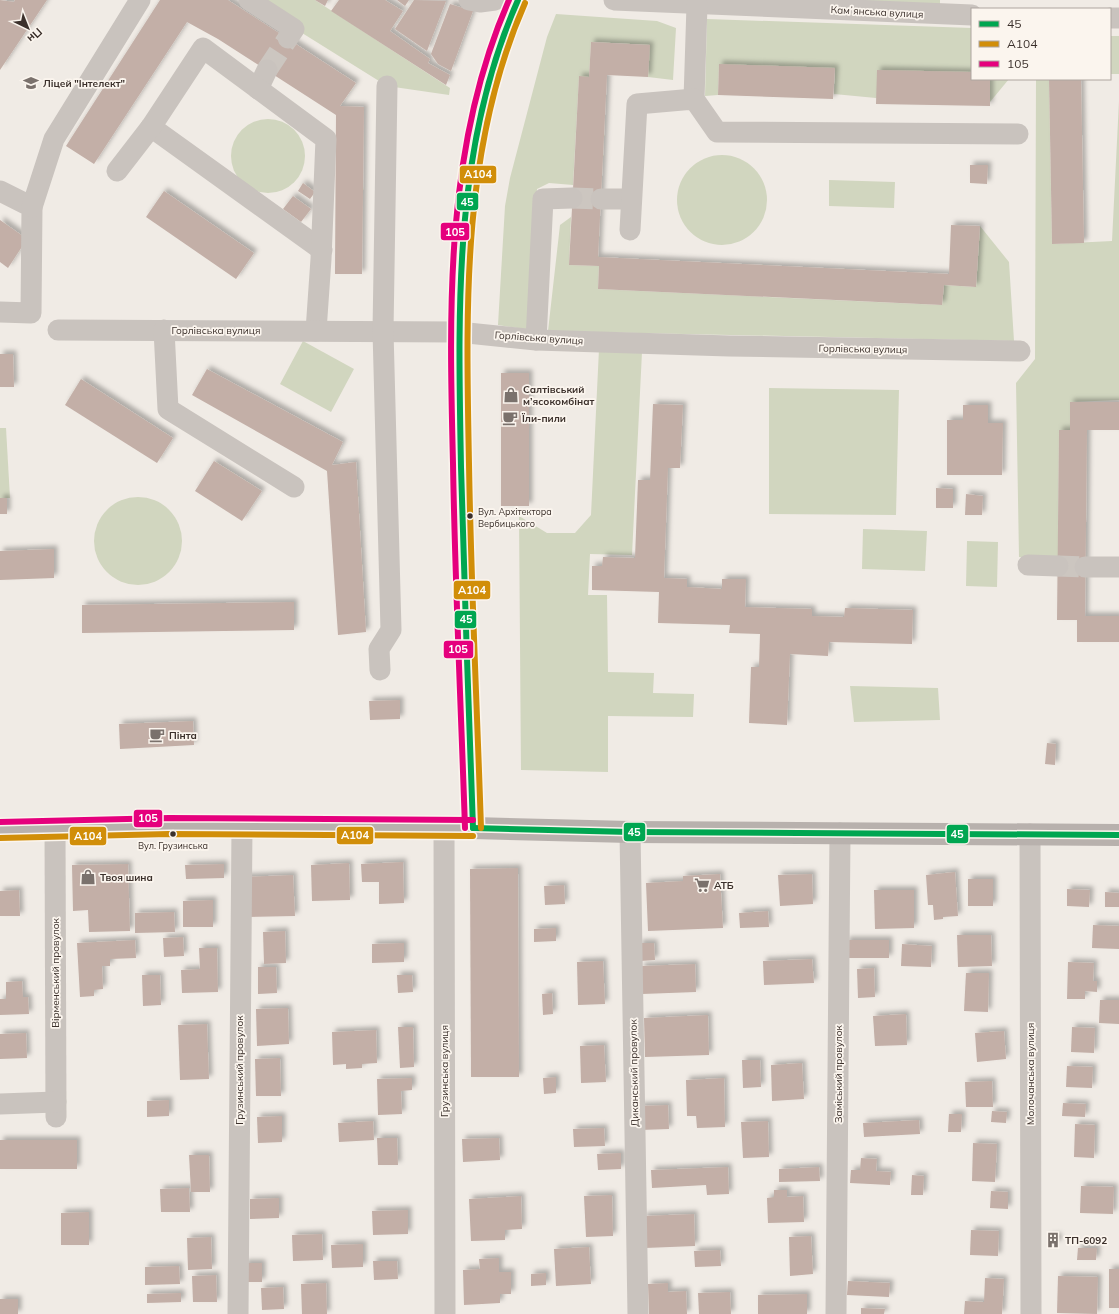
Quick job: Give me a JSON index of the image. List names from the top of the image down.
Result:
{
  "streets": {
    "street": [
      "Камʼянська вулиця",
      "Горлівська вулиця",
      "Вірменський провулок",
      "Грузинський провулок",
      "Грузинська вулиця",
      "Диканський провулок",
      "Заміський провулок",
      "Молочанська вулиця"
    ]
  },
  "places": {
    "school or university": ["Ліцей \"Інтелект\""],
    "shop": ["Салтівський м’ясокомбінат", "Твоя шина"],
    "cafe": ["Їли-пили", "Пінта"],
    "other": ["Вул. Архітектора Вербицького", "Вул. Грузинська"],
    "supermarket": ["АТБ"],
    "building": ["ТП-6092"]
  },
  "lines": ["transit line 45", "transit line 105", "transit line А104"],
  "legend": ["45", "А104", "105"],
  "north": "bottom right"
}
